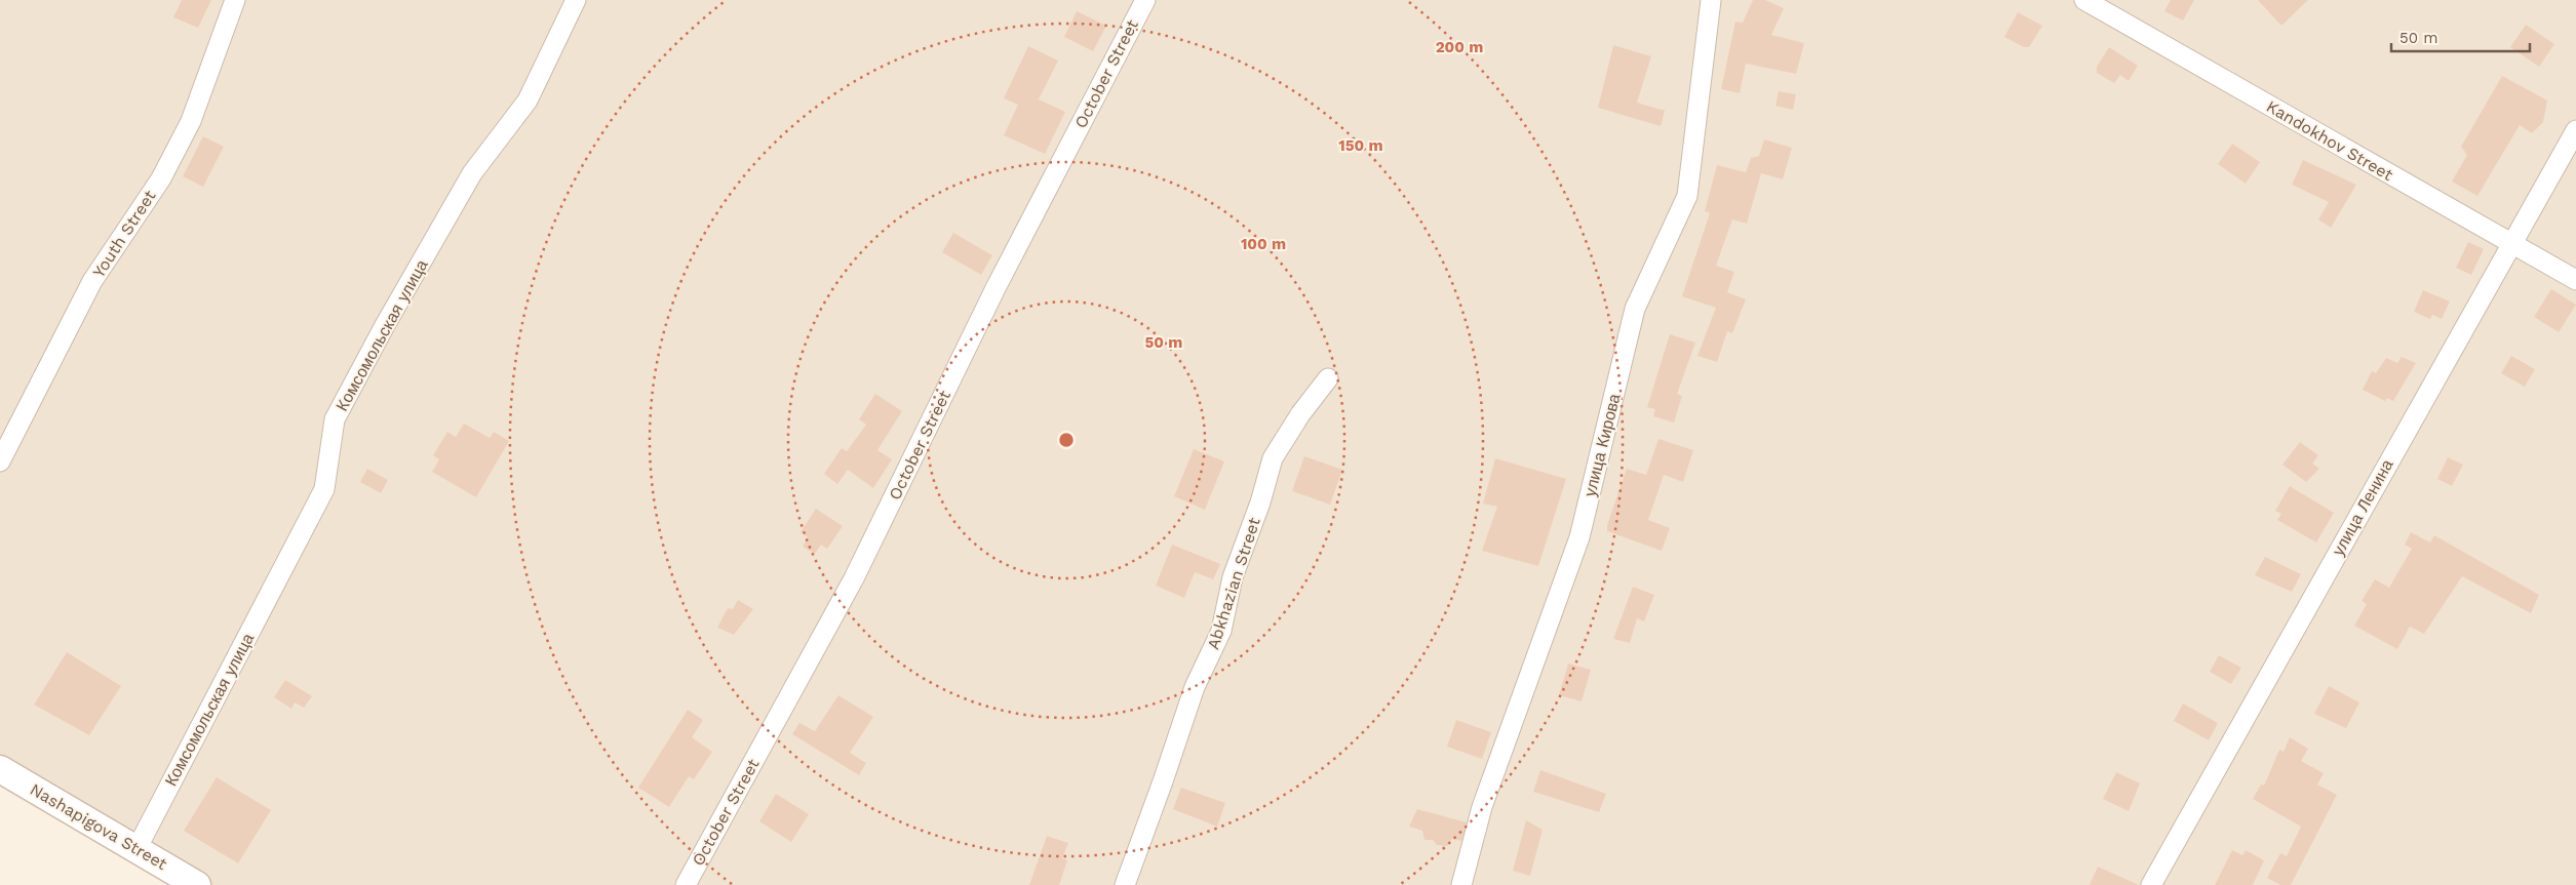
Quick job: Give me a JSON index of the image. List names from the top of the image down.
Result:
{
  "streets": {
    "street": [
      "October Street",
      "Kandokhov Street",
      "Youth Street",
      "Комсомольская улица",
      "улица Кирова",
      "улица Ленина",
      "Abkhazian Street",
      "Nashapigova Street"
    ]
  },
  "crossings": [
    ["Kandokhov Street", "улица Ленина"],
    ["Комсомольская улица", "Nashapigova Street"]
  ],
  "scale_bar": "50 m",
  "rings": [
    "200 m",
    "150 m",
    "100 m",
    "50 m"
  ]
}
